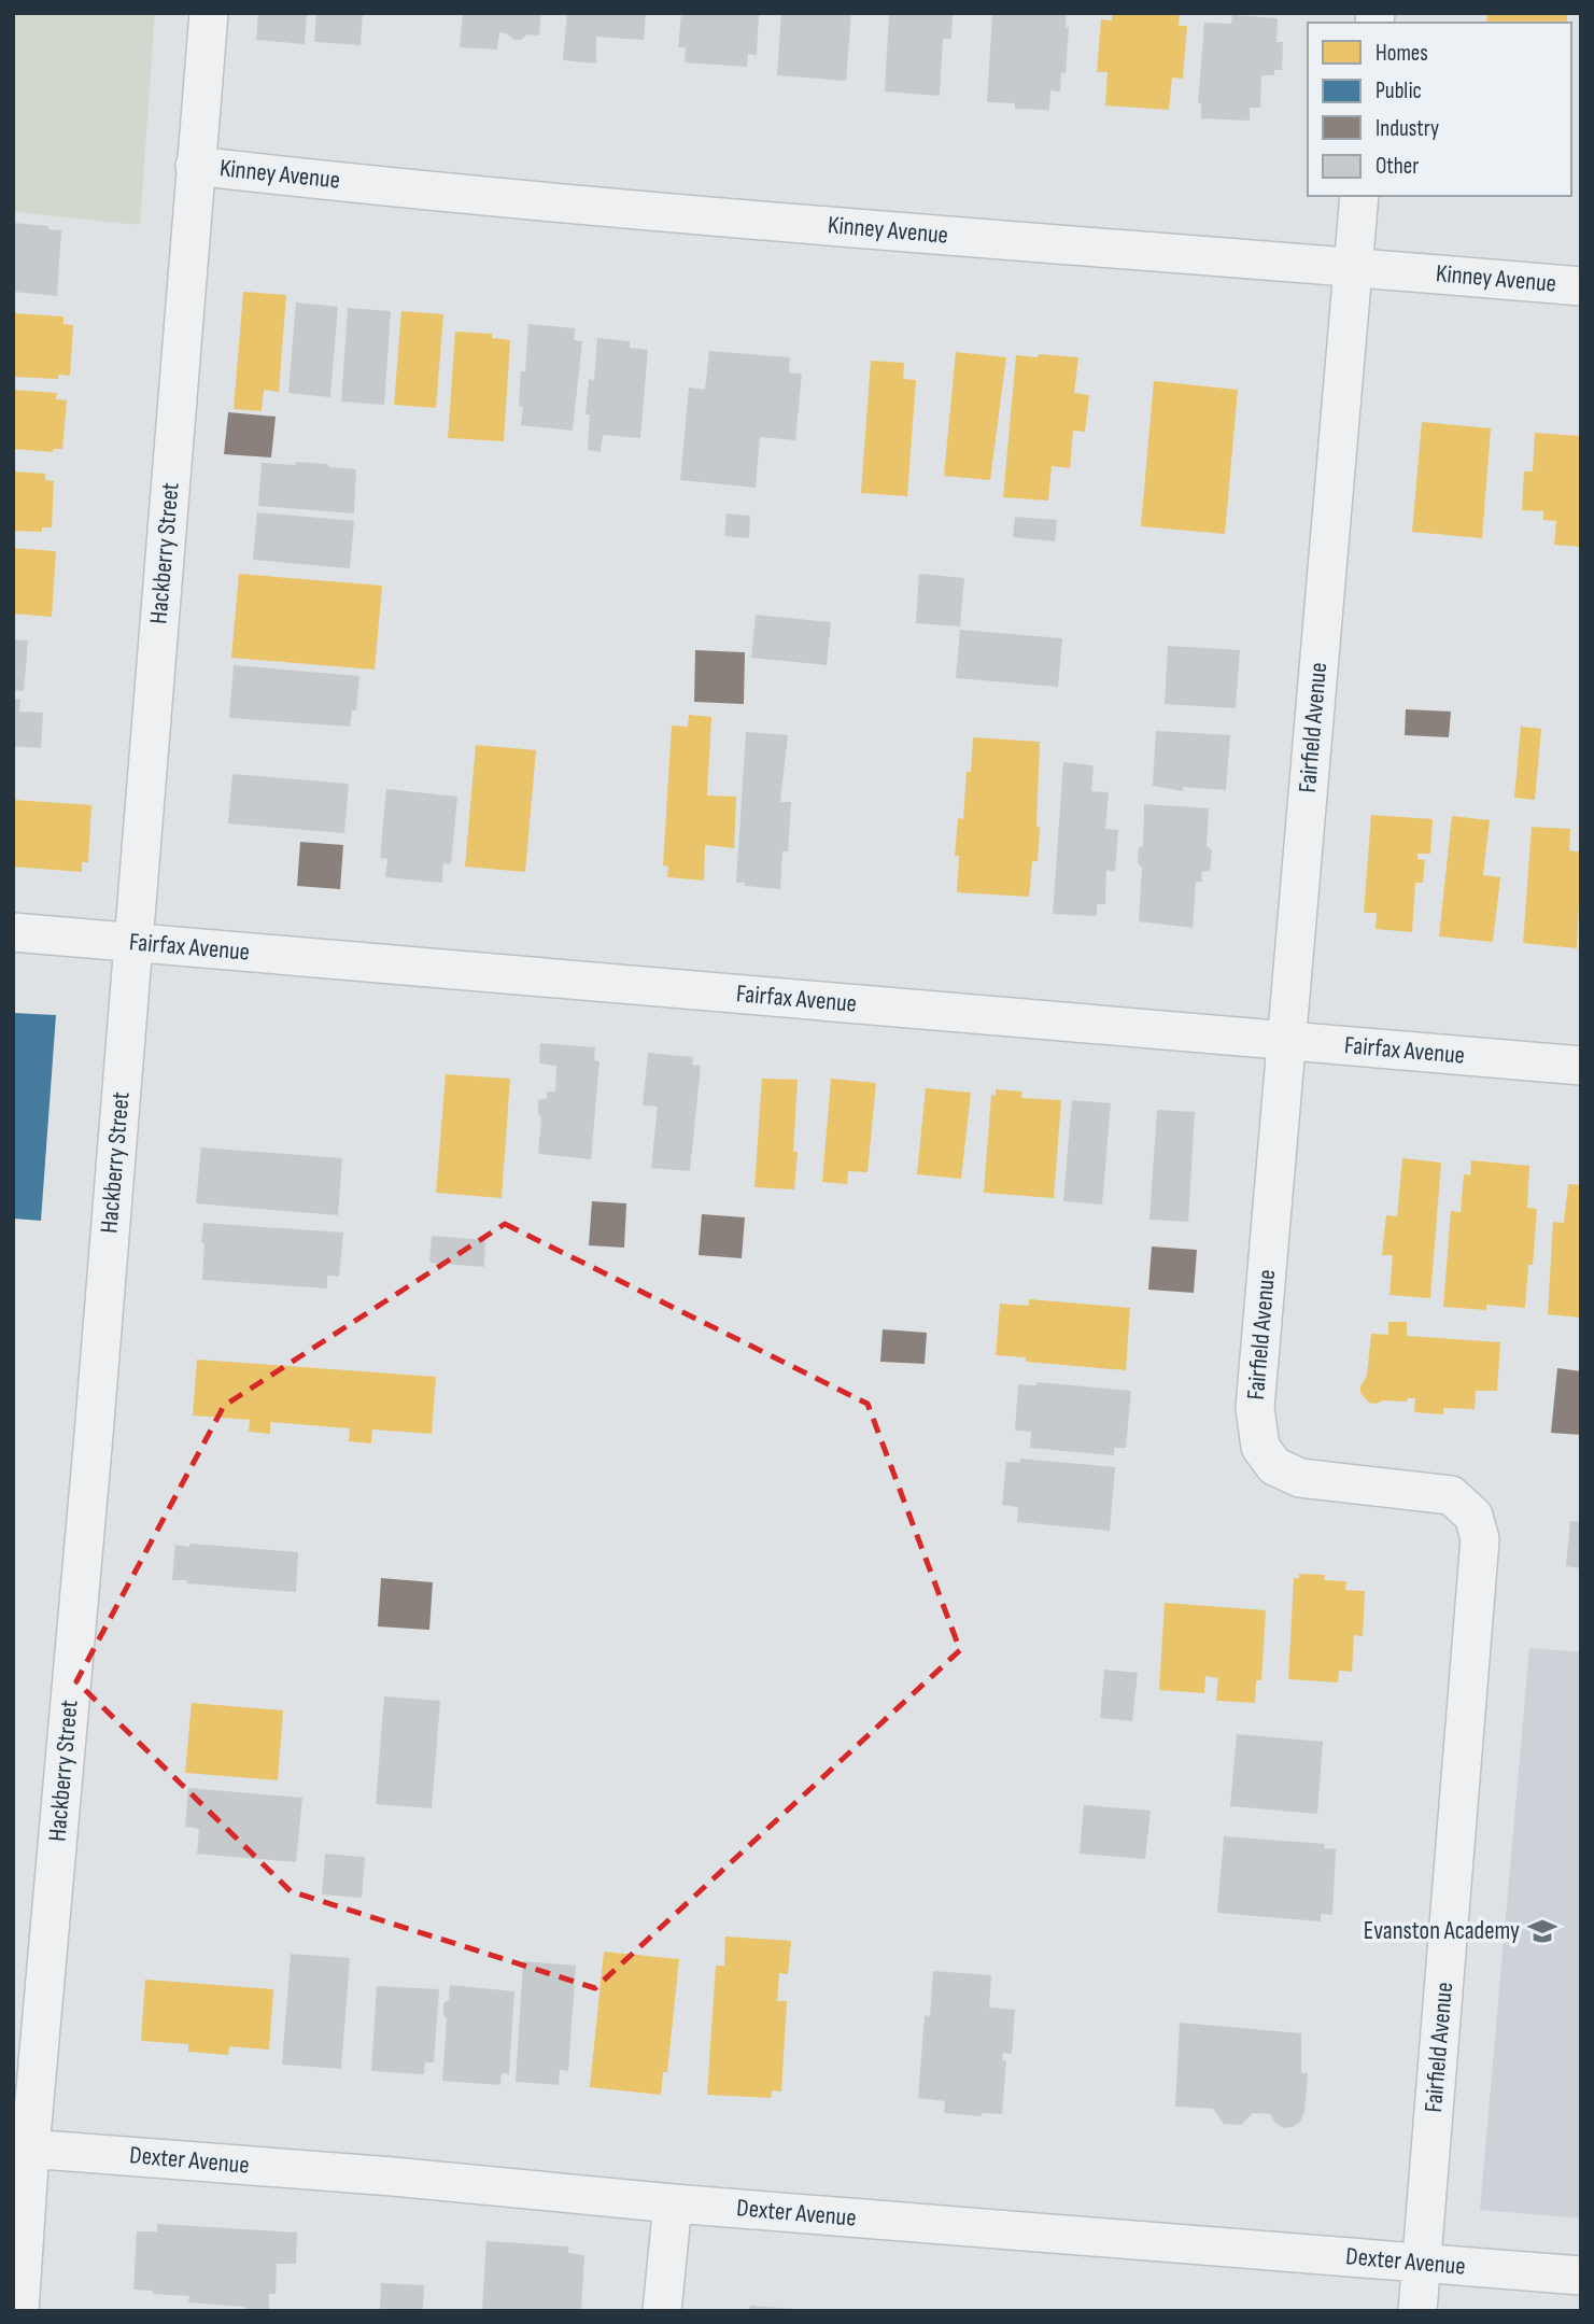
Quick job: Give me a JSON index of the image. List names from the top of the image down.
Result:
{
  "streets": {
    "street": [
      "Kinney Avenue",
      "Hackberry Street",
      "Fairfield Avenue",
      "Fairfax Avenue",
      "Dexter Avenue"
    ]
  },
  "crossings": [
    ["Kinney Avenue", "Hackberry Street"],
    ["Kinney Avenue", "Fairfield Avenue"],
    ["Hackberry Street", "Fairfax Avenue"],
    ["Hackberry Street", "Dexter Avenue"],
    ["Fairfield Avenue", "Fairfax Avenue"],
    ["Fairfield Avenue", "Dexter Avenue"]
  ],
  "places": {
    "school or university": ["Evanston Academy"]
  },
  "legend": [
    "Homes",
    "Public",
    "Industry",
    "Other"
  ]
}
